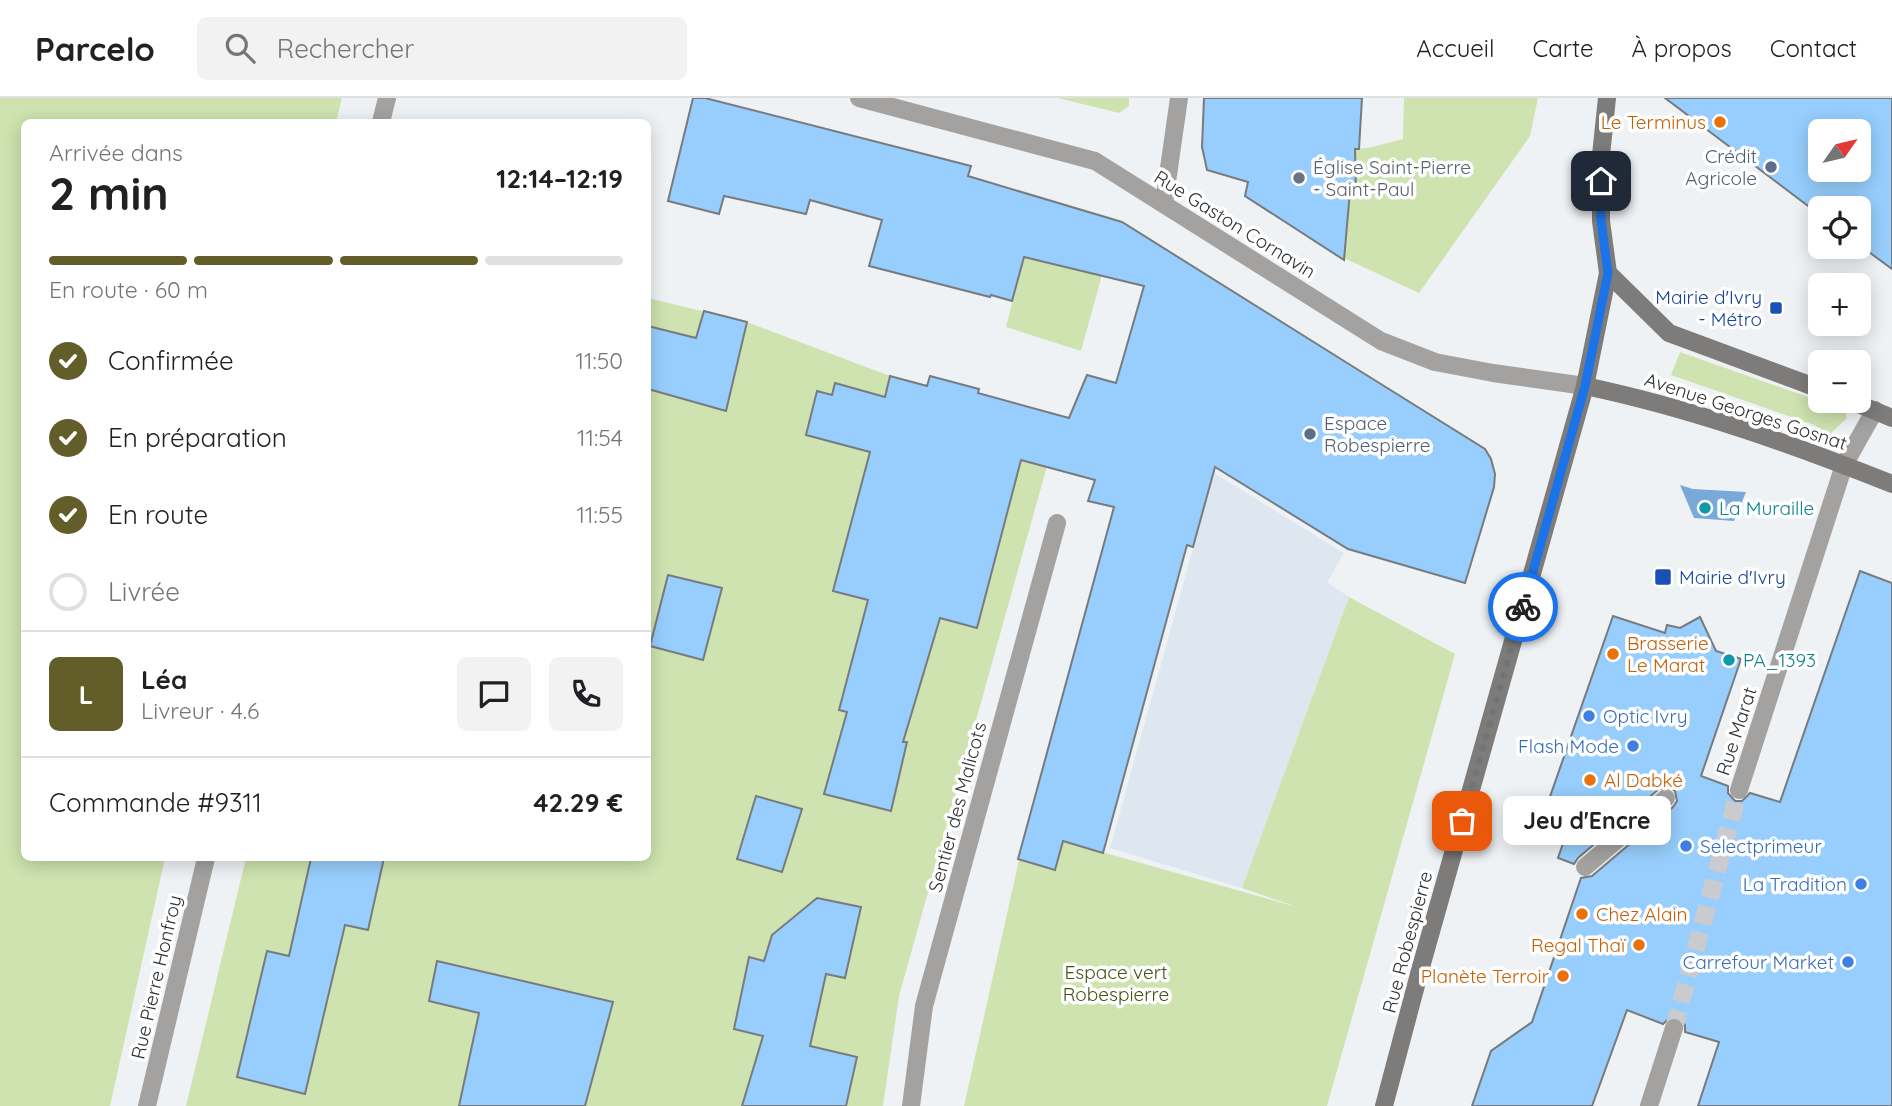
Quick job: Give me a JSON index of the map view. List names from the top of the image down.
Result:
{
  "streets": {
    "main road": ["Avenue Georges Gosnat", "Rue Robespierre"],
    "street": [
      "Rue Gaston Cornavin",
      "Rue Marat",
      "Sentier des Malicots",
      "Rue Pierre Honfroy"
    ]
  },
  "crossings": [
    ["Rue Gaston Cornavin", "Avenue Georges Gosnat"],
    ["Rue Gaston Cornavin", "Rue Robespierre"],
    ["Avenue Georges Gosnat", "Rue Marat"],
    ["Avenue Georges Gosnat", "Rue Robespierre"]
  ],
  "parks": ["Espace vert Robespierre"],
  "places": {
    "other": [
      "Le Terminus",
      "Crédit Agricole",
      "Église Saint-Pierre - Saint-Paul",
      "Espace Robespierre",
      "La Muraille",
      "Brasserie Le Marat",
      "PA_1393",
      "Optic Ivry",
      "Flash Mode",
      "Al Dabké",
      "Jeu d'Encre",
      "Selectprimeur",
      "La Tradition",
      "Chez Alain",
      "Regal Thaï",
      "Carrefour Market",
      "Planète Terroir"
    ],
    "transit": ["Mairie d'Ivry - Métro", "Mairie d'Ivry"]
  },
  "north": "top right",
  "page": {
    "header": "Parcelo",
    "search": "Rechercher",
    "nav": [
      "Accueil",
      "Carte",
      "À propos",
      "Contact"
    ],
    "map_buttons": ["+", "−"],
    "heading": ["2 min", "Arrivée dans", "12:14–12:19"],
    "panel": [
      "Léa",
      "Livreur · 4.6",
      "Commande #9311",
      "42.29 €"
    ],
    "bar": "En route · 60 m",
    "list": [
      ["Confirmée", "11:50"],
      ["En préparation", "11:54"],
      ["En route", "11:55"],
      "Livrée"
    ],
    "round": "L",
    "bubble": "Jeu d'Encre"
  }
}
